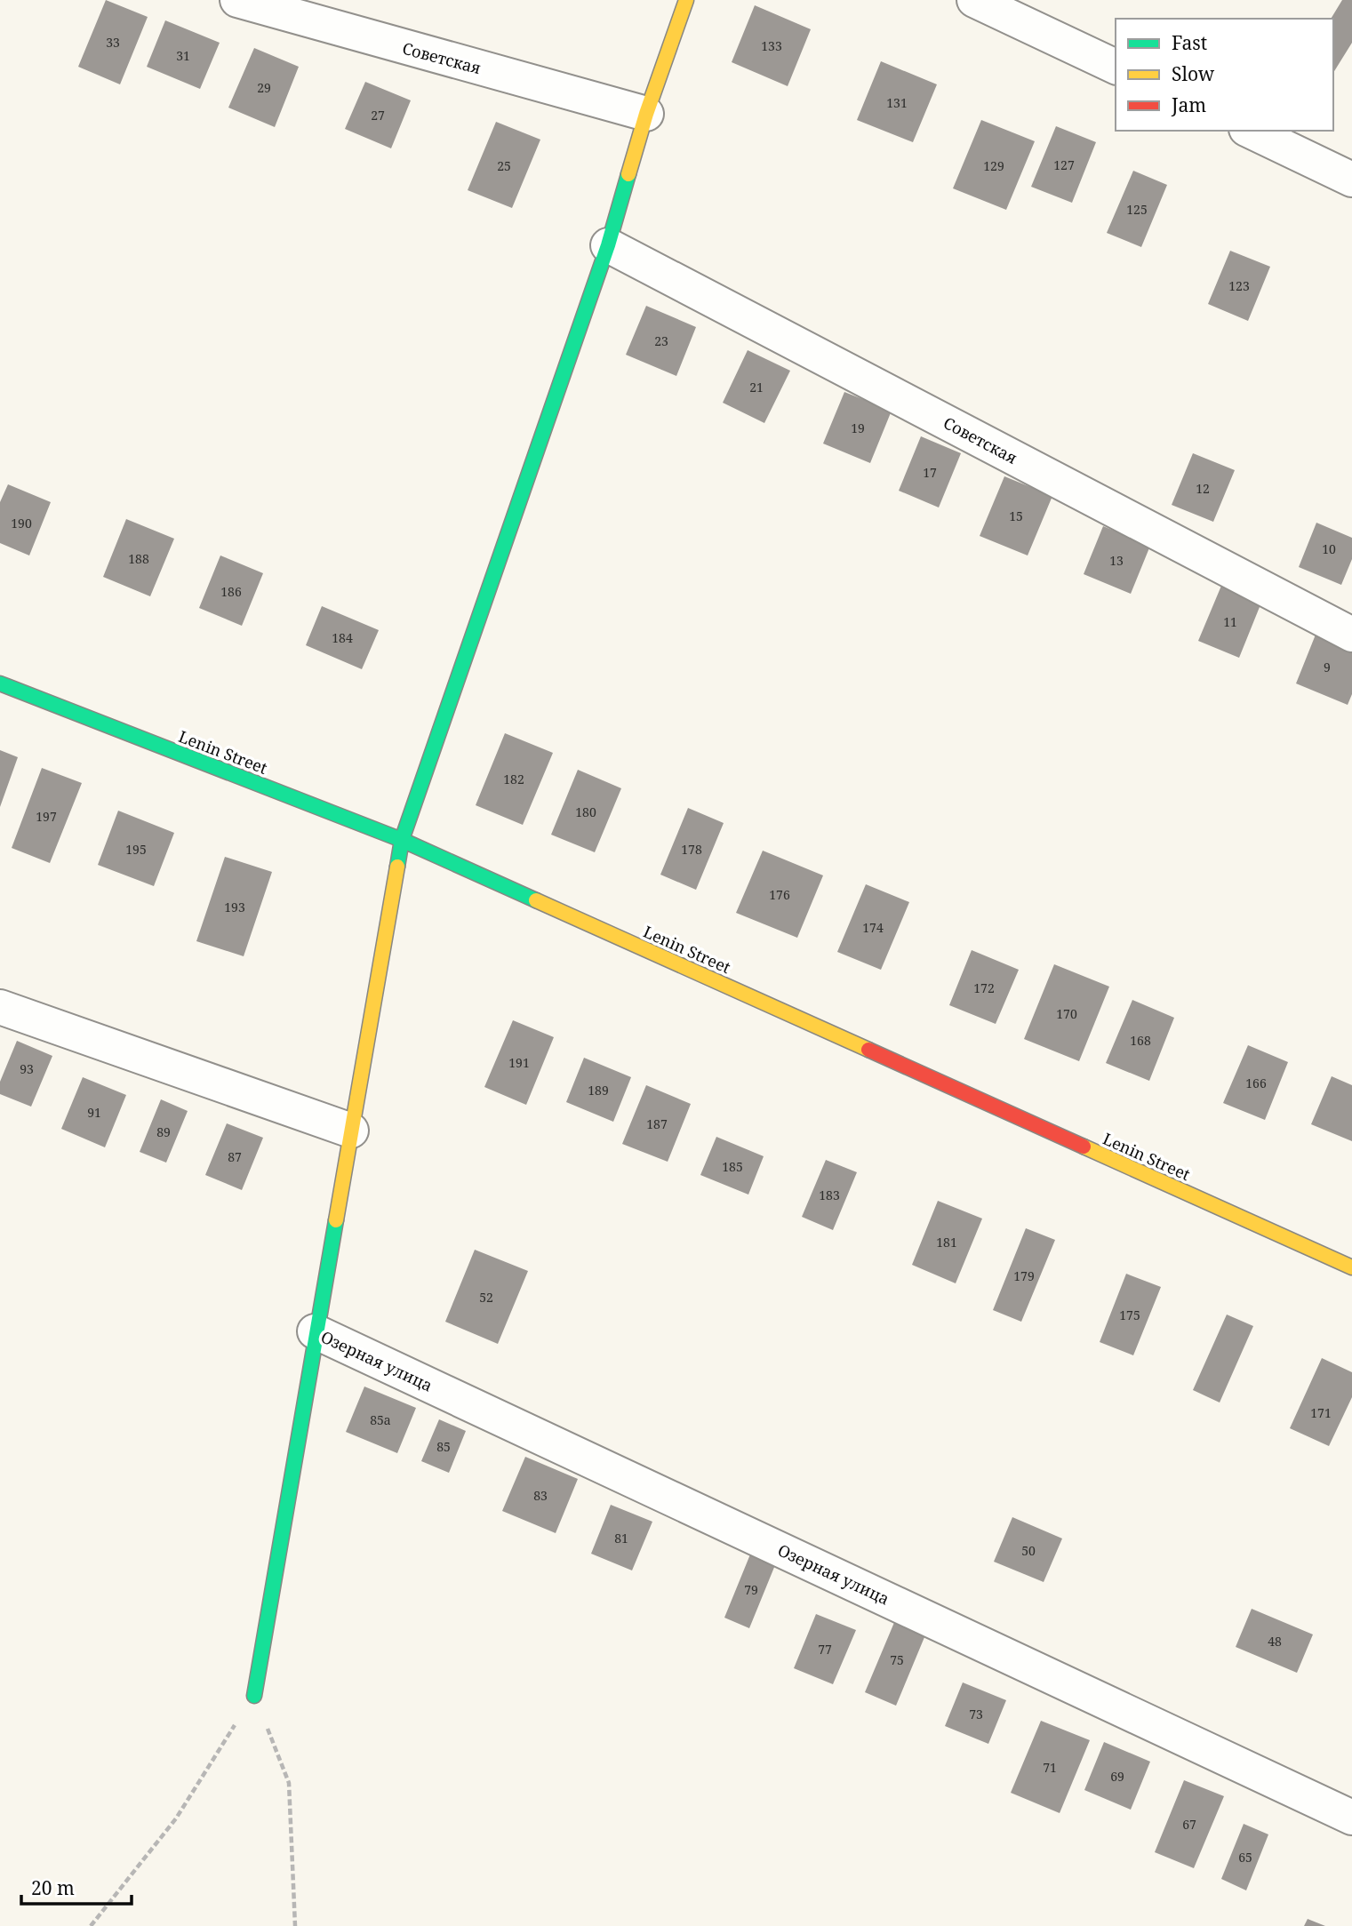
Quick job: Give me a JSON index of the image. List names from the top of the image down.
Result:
{
  "streets": {
    "street": ["Советская", "Lenin Street", "Озерная улица"]
  },
  "house_numbers": [
    "33",
    "133",
    "31",
    "29",
    "131",
    "27",
    "127",
    "25",
    "129",
    "125",
    "123",
    "23",
    "21",
    "19",
    "17",
    "12",
    "15",
    "190",
    "10",
    "188",
    "13",
    "186",
    "11",
    "184",
    "9",
    "182",
    "180",
    "197",
    "195",
    "178",
    "176",
    "193",
    "174",
    "172",
    "170",
    "168",
    "191",
    "93",
    "166",
    "189",
    "91",
    "187",
    "89",
    "87",
    "185",
    "183",
    "181",
    "179",
    "52",
    "175",
    "171",
    "85а",
    "85",
    "83",
    "81",
    "50",
    "79",
    "48",
    "77",
    "75",
    "73",
    "71",
    "69",
    "67",
    "65"
  ],
  "legend": ["Fast", "Slow", "Jam"],
  "scale_bar": "20 m"
}
